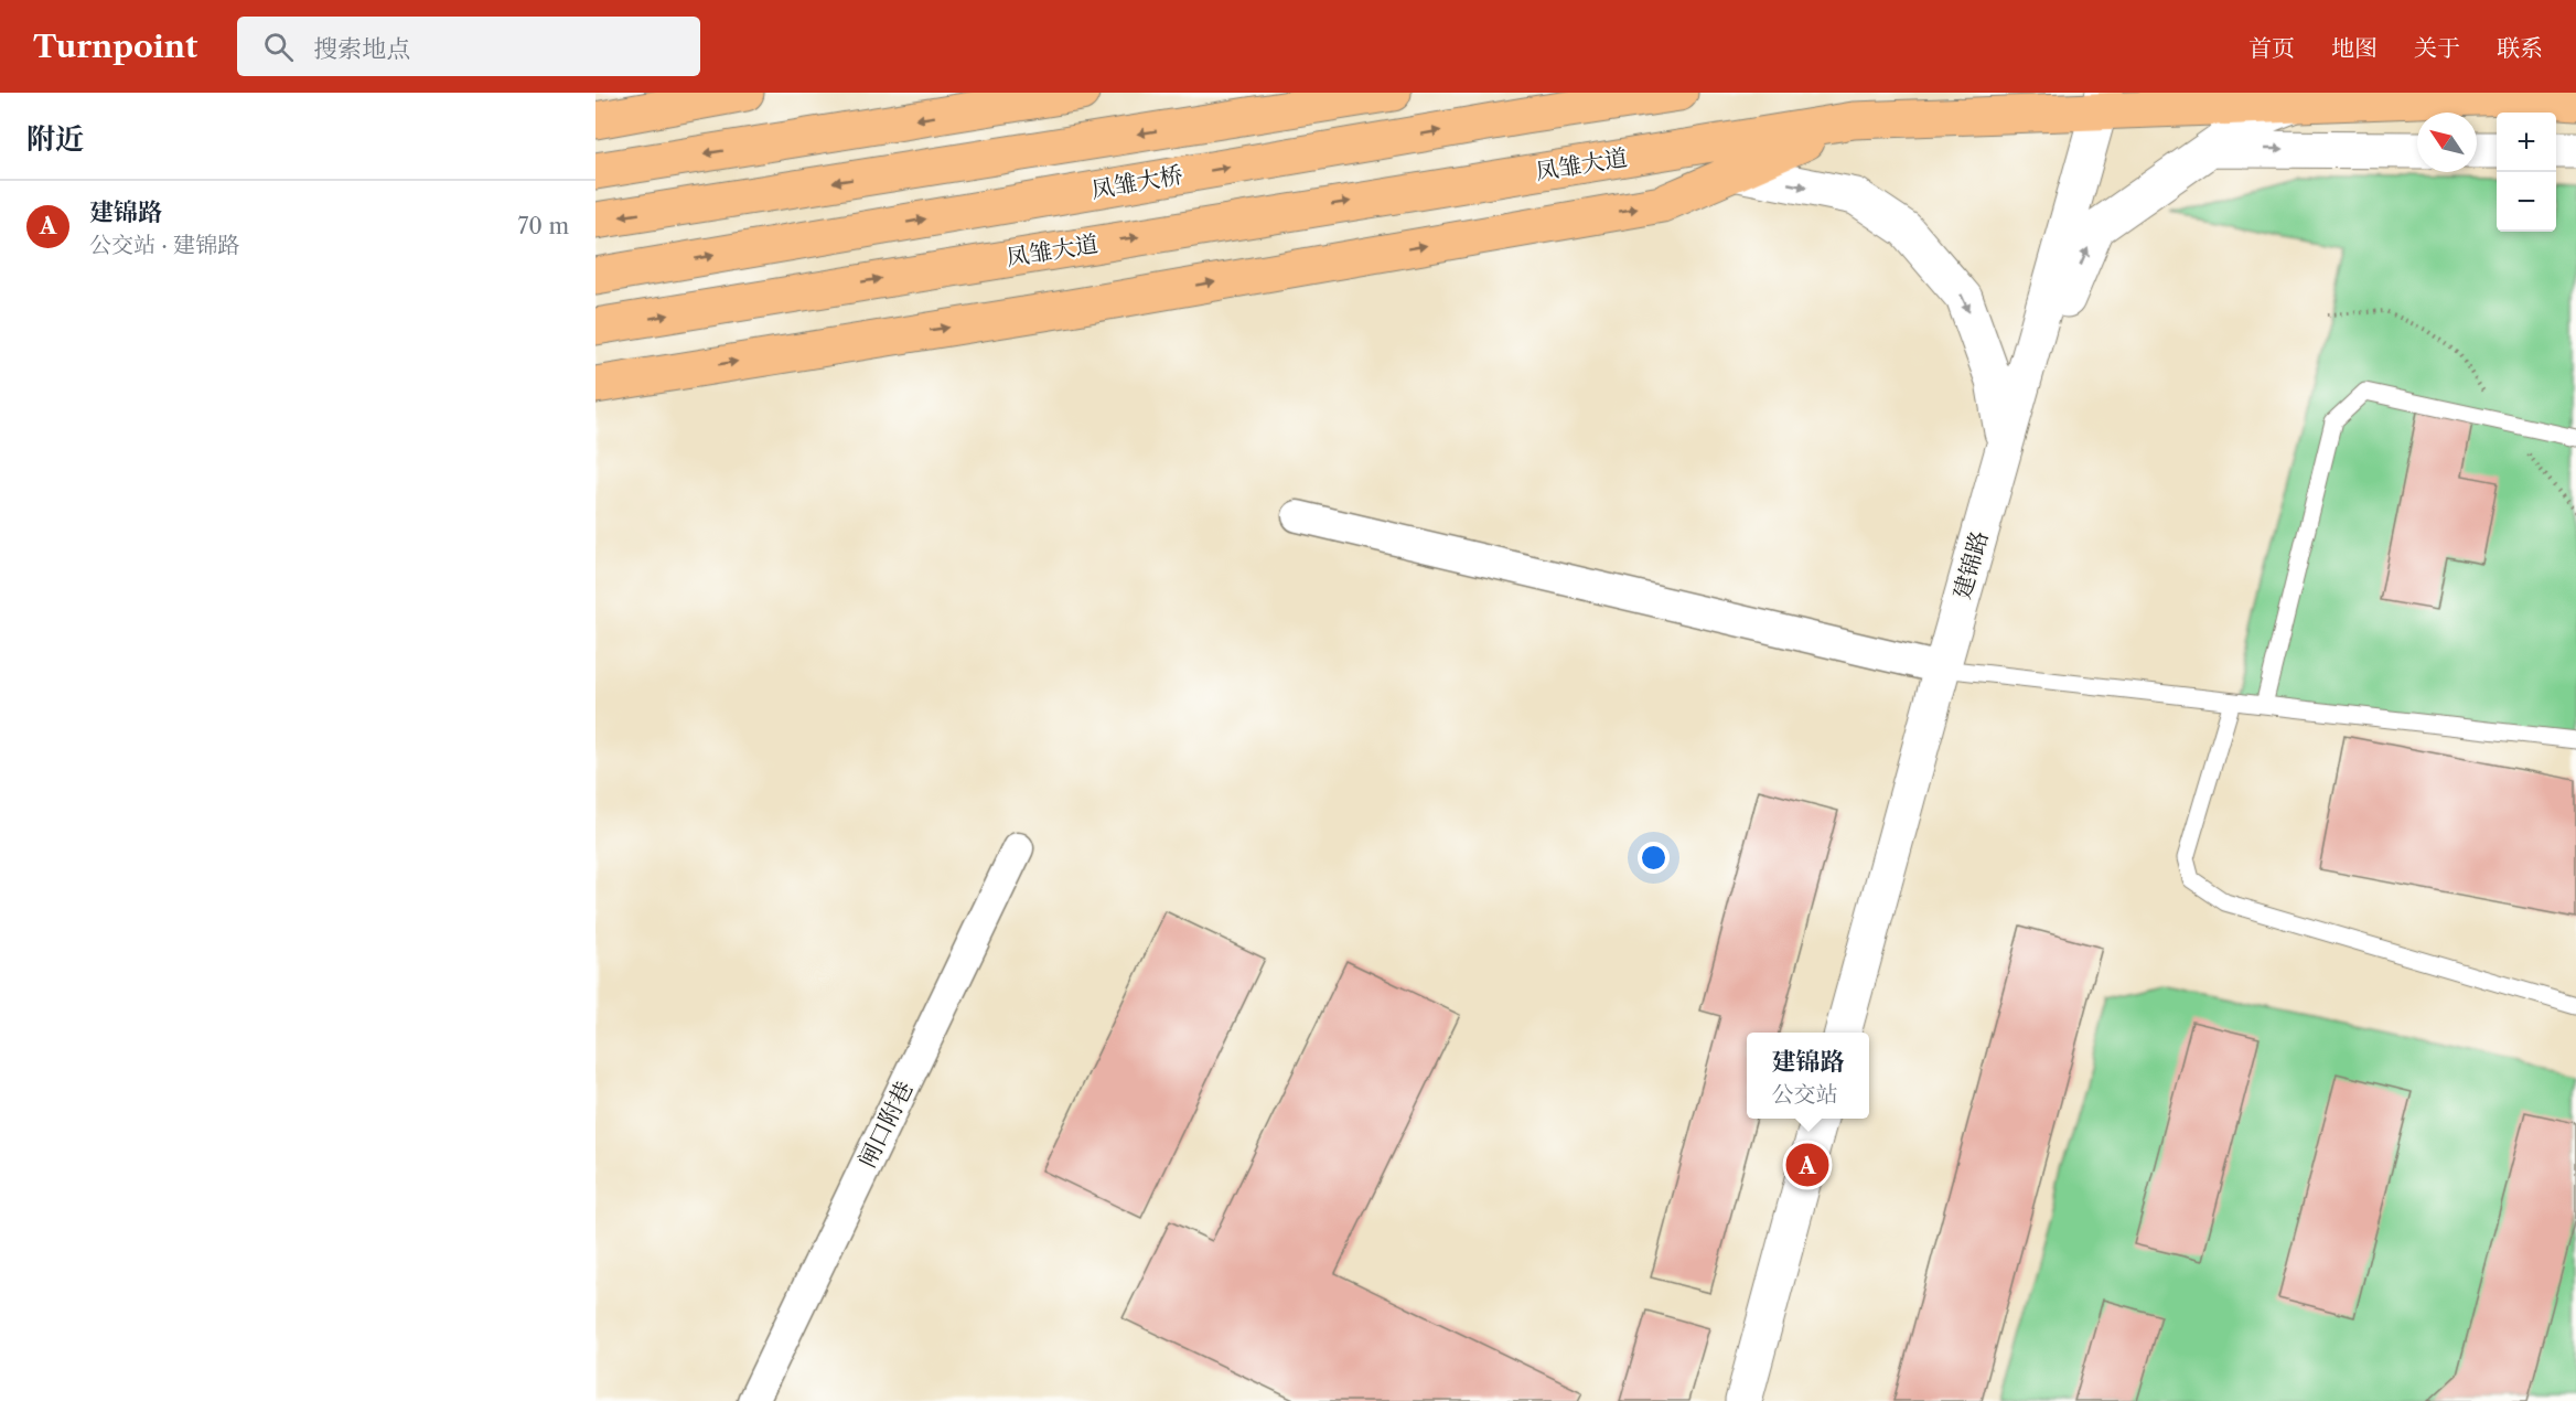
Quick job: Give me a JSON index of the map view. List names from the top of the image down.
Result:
{
  "streets": {
    "main road": ["凤雏大道", "凤雏大桥"],
    "street": ["建锦路", "闸口附巷"]
  },
  "crossings": [
    ["凤雏大道", "建锦路"]
  ],
  "north": "top left",
  "page": {
    "header": "Turnpoint",
    "search": "搜索地点",
    "nav": [
      "首页",
      "地图",
      "关于",
      "联系"
    ],
    "heading": "附近",
    "map_buttons": ["+", "−"],
    "list": [
      {
        "mark": "A",
        "name": "建锦路",
        "note": "公交站 · 建锦路",
        "value": "70 m"
      }
    ],
    "popup": ["建锦路", "公交站"],
    "pins": "A"
  }
}
